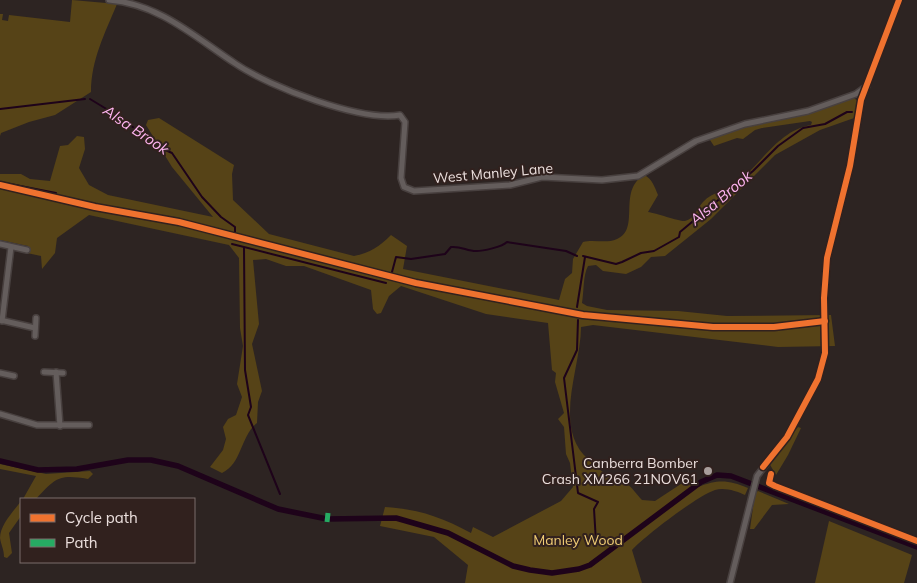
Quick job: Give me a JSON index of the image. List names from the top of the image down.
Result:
{
  "streets": {
    "street": ["West Manley Lane"]
  },
  "water": ["Alsa Brook"],
  "parks": ["Manley Wood"],
  "places": ["Canberra Bomber Crash XM266 21NOV61"],
  "legend": ["Cycle path", "Path"]
}
